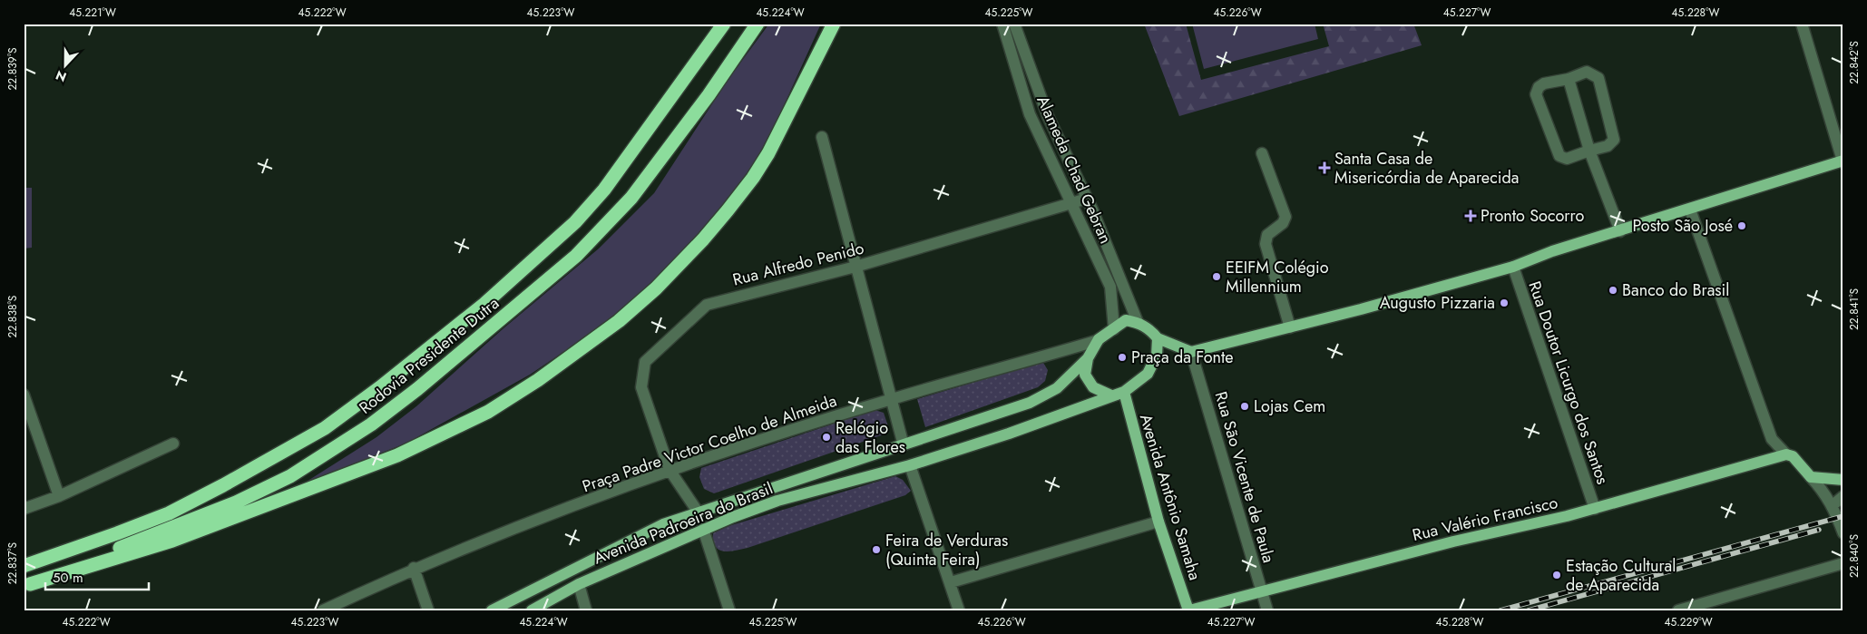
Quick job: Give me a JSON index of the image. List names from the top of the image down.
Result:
{
  "streets": {
    "highway": ["Rodovia Presidente Dutra"],
    "main road": ["Avenida Antônio Samaha", "Rua Valério Francisco", "Avenida Padroeira do Brasil"],
    "street": [
      "Alameda Chad Gebran",
      "Rua Alfredo Penido",
      "Rua Doutor Licurgo dos Santos",
      "Praça Padre Victor Coelho de Almeida",
      "Rua São Vicente de Paula"
    ]
  },
  "crossings": [
    ["Alameda Chad Gebran", "Rua Alfredo Penido"],
    ["Alameda Chad Gebran", "Praça Padre Victor Coelho de Almeida"],
    ["Alameda Chad Gebran", "Avenida Antônio Samaha"],
    ["Alameda Chad Gebran", "Avenida Padroeira do Brasil"],
    ["Rua Alfredo Penido", "Praça Padre Victor Coelho de Almeida"],
    ["Rua Alfredo Penido", "Avenida Padroeira do Brasil"],
    ["Rua Doutor Licurgo dos Santos", "Rua Valério Francisco"],
    ["Praça Padre Victor Coelho de Almeida", "Avenida Antônio Samaha"],
    ["Praça Padre Victor Coelho de Almeida", "Avenida Padroeira do Brasil"],
    ["Rua São Vicente de Paula", "Rua Valério Francisco"],
    ["Avenida Antônio Samaha", "Rua Valério Francisco"],
    ["Avenida Antônio Samaha", "Avenida Padroeira do Brasil"]
  ],
  "places": {
    "health": ["Santa Casa de Misericórdia de Aparecida", "Pronto Socorro"],
    "other": [
      "Posto São José",
      "EEIFM Colégio Millennium",
      "Banco do Brasil",
      "Augusto Pizzaria",
      "Praça da Fonte",
      "Lojas Cem",
      "Relógio das Flores",
      "Feira de Verduras (Quinta Feira)",
      "Estação Cultural de Aparecida"
    ]
  },
  "scale_bar": "50 m",
  "north": "bottom",
  "coordinates": [
    "45.221°W",
    "45.222°W",
    "45.223°W",
    "45.224°W",
    "45.225°W",
    "45.226°W",
    "45.227°W",
    "45.228°W",
    "22.842°S",
    "22.839°S",
    "22.841°S",
    "22.838°S",
    "22.840°S",
    "22.837°S",
    "45.229°W"
  ]
}
